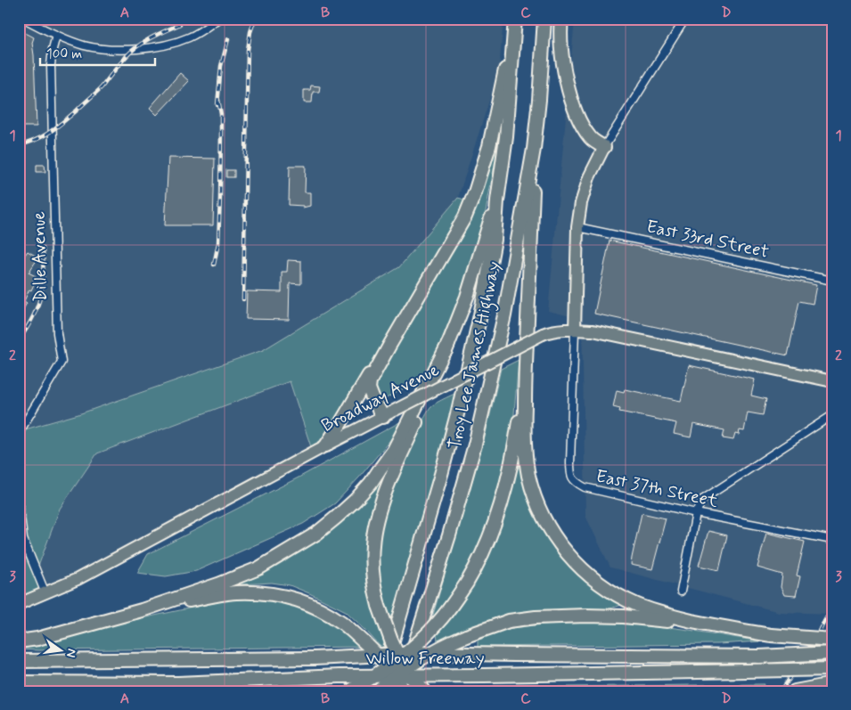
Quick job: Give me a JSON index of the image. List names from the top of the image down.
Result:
{
  "streets": {
    "highway": ["Troy Lee James Highway", "Willow Freeway"],
    "main road": ["Broadway Avenue"],
    "street": ["East 33rd Street", "Dille Avenue", "East 37th Street"]
  },
  "crossings": [
    ["Broadway Avenue", "East 37th Street"]
  ],
  "scale_bar": "100 m",
  "north": "right",
  "grid": {
    "columns": [
      "A",
      "B",
      "C",
      "D"
    ],
    "rows": ["1", "2", "3"]
  }
}
